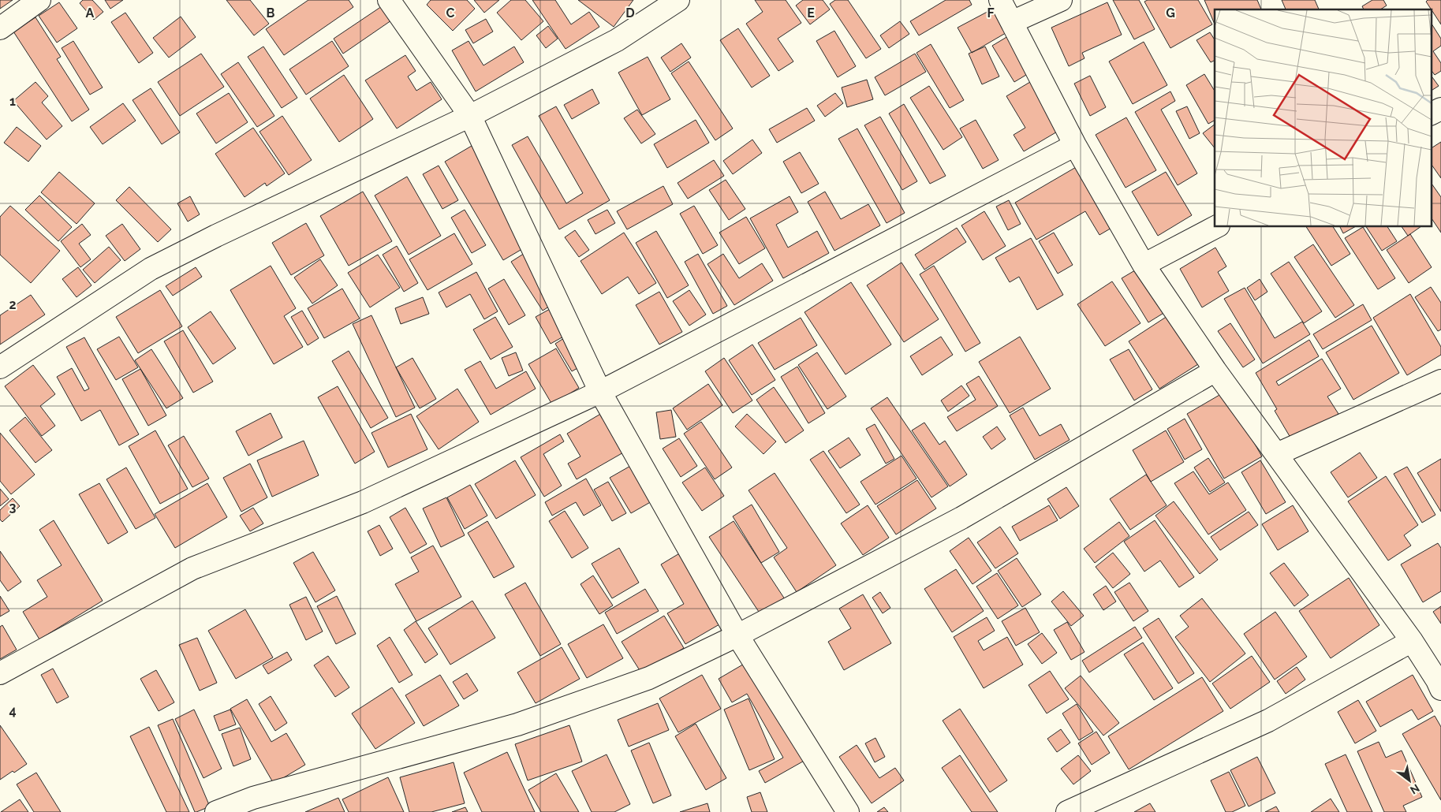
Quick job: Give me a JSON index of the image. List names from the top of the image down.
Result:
{
  "north": "bottom right",
  "grid": {
    "columns": [
      "A",
      "B",
      "C",
      "D",
      "E",
      "F",
      "G"
    ],
    "rows": [
      "1",
      "2",
      "3",
      "4"
    ]
  }
}
